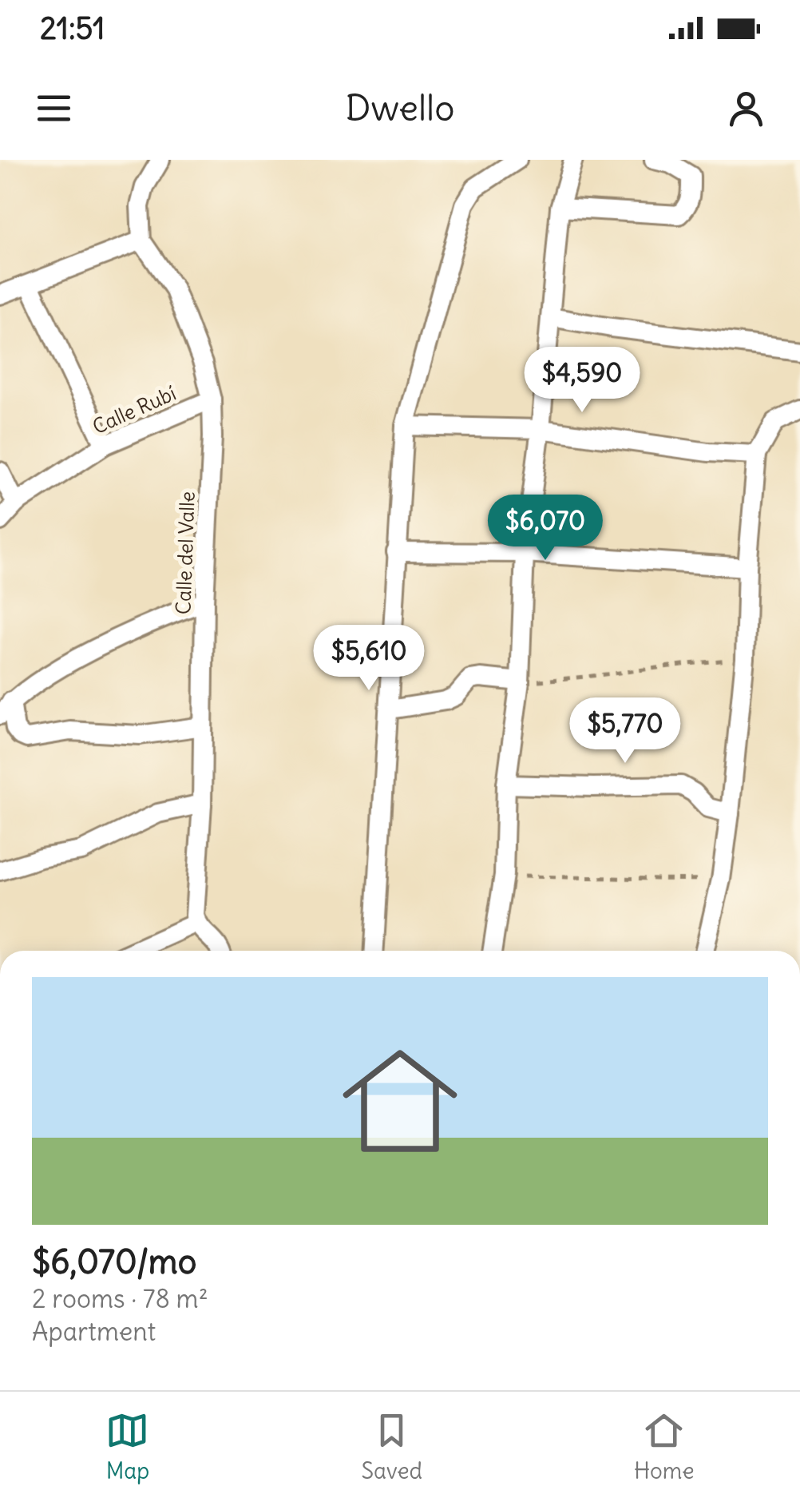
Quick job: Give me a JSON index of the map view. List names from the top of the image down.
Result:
{
  "streets": {
    "street": ["Calle Rubí", "Calle del Valle"]
  },
  "crossings": [
    ["Calle Rubí", "Calle del Valle"]
  ],
  "page": {
    "status": "21:51",
    "header": "Dwello",
    "price": [
      "$4,590",
      "$6,070",
      "$5,610",
      "$5,770"
    ],
    "list": [
      {
        "name": "$6,070/mo",
        "note": "2 rooms · 78 m² · Apartment"
      }
    ],
    "tabs": ["Map", "Saved", "Home"]
  }
}
